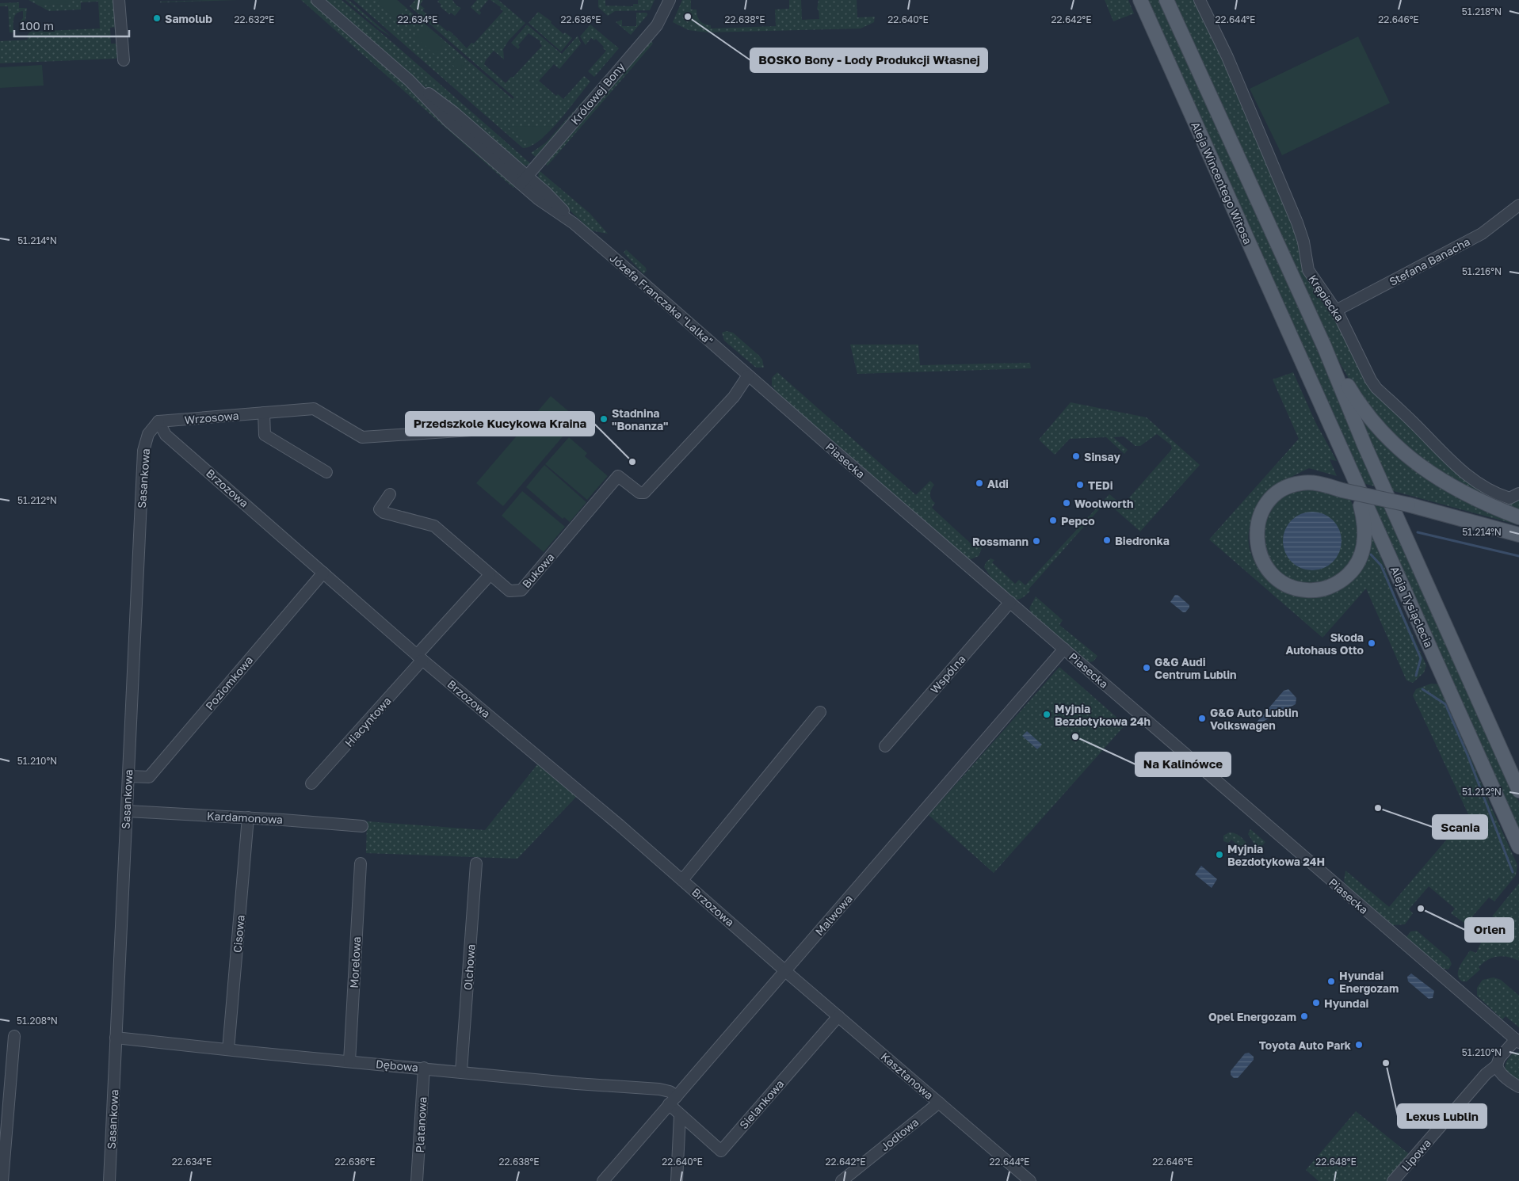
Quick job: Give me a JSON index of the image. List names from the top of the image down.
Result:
{
  "streets": {
    "main road": ["Aleja Wincentego Witosa", "Aleja Tysiąclecia"],
    "street": [
      "Królowej Bony",
      "Stefana Banacha",
      "Krępiecka",
      "Józefa Franczaka \"Lalka\"",
      "Wrzosowa",
      "Piasecka",
      "Sasankowa",
      "Brzozowa",
      "Bukowa",
      "Wspólna",
      "Poziomkowa",
      "Hiacyntowa",
      "Kardamonowa",
      "Malwowa",
      "Cisowa",
      "Morelowa",
      "Olchowa",
      "Dębowa",
      "Kasztanowa",
      "Sielankowa",
      "Platanowa",
      "Jodłowa",
      "Lipowa"
    ]
  },
  "crossings": [
    ["Królowej Bony", "Józefa Franczaka \"Lalka\""],
    ["Aleja Wincentego Witosa", "Aleja Tysiąclecia"],
    ["Stefana Banacha", "Krępiecka"],
    ["Józefa Franczaka \"Lalka\"", "Piasecka"],
    ["Józefa Franczaka \"Lalka\"", "Bukowa"],
    ["Wrzosowa", "Sasankowa"],
    ["Wrzosowa", "Brzozowa"],
    ["Piasecka", "Bukowa"],
    ["Piasecka", "Wspólna"],
    ["Piasecka", "Malwowa"],
    ["Piasecka", "Lipowa"],
    ["Sasankowa", "Brzozowa"],
    ["Sasankowa", "Poziomkowa"],
    ["Sasankowa", "Kardamonowa"],
    ["Sasankowa", "Dębowa"],
    ["Brzozowa", "Poziomkowa"],
    ["Brzozowa", "Hiacyntowa"],
    ["Brzozowa", "Malwowa"],
    ["Brzozowa", "Kasztanowa"],
    ["Kardamonowa", "Cisowa"],
    ["Malwowa", "Dębowa"],
    ["Malwowa", "Kasztanowa"],
    ["Cisowa", "Dębowa"],
    ["Morelowa", "Dębowa"],
    ["Olchowa", "Dębowa"],
    ["Dębowa", "Platanowa"],
    ["Kasztanowa", "Sielankowa"],
    ["Kasztanowa", "Jodłowa"]
  ],
  "places": [
    "BOSKO Bony - Lody Produkcji Własnej",
    "Samolub",
    "Stadnina \"Bonanza\"",
    "Sinsay",
    "Przedszkole Kucykowa Kraina",
    "Aldi",
    "TEDi",
    "Woolworth",
    "Pepco",
    "Biedronka",
    "Rossmann",
    "Skoda Autohaus Otto",
    "G&G Audi Centrum Lublin",
    "Myjnia Bezdotykowa 24h",
    "G&G Auto Lublin Volkswagen",
    "Na Kalinówce",
    "Scania",
    "Myjnia Bezdotykowa 24H",
    "Orlen",
    "Hyundai Energozam",
    "Hyundai",
    "Opel Energozam",
    "Toyota Auto Park",
    "Lexus Lublin"
  ],
  "scale_bar": "100 m",
  "coordinates": [
    "51.218°N",
    "22.632°E",
    "22.634°E",
    "22.636°E",
    "22.638°E",
    "22.640°E",
    "22.642°E",
    "22.644°E",
    "22.646°E",
    "51.214°N",
    "51.216°N",
    "51.212°N",
    "51.210°N",
    "51.208°N",
    "22.648°E"
  ]
}
